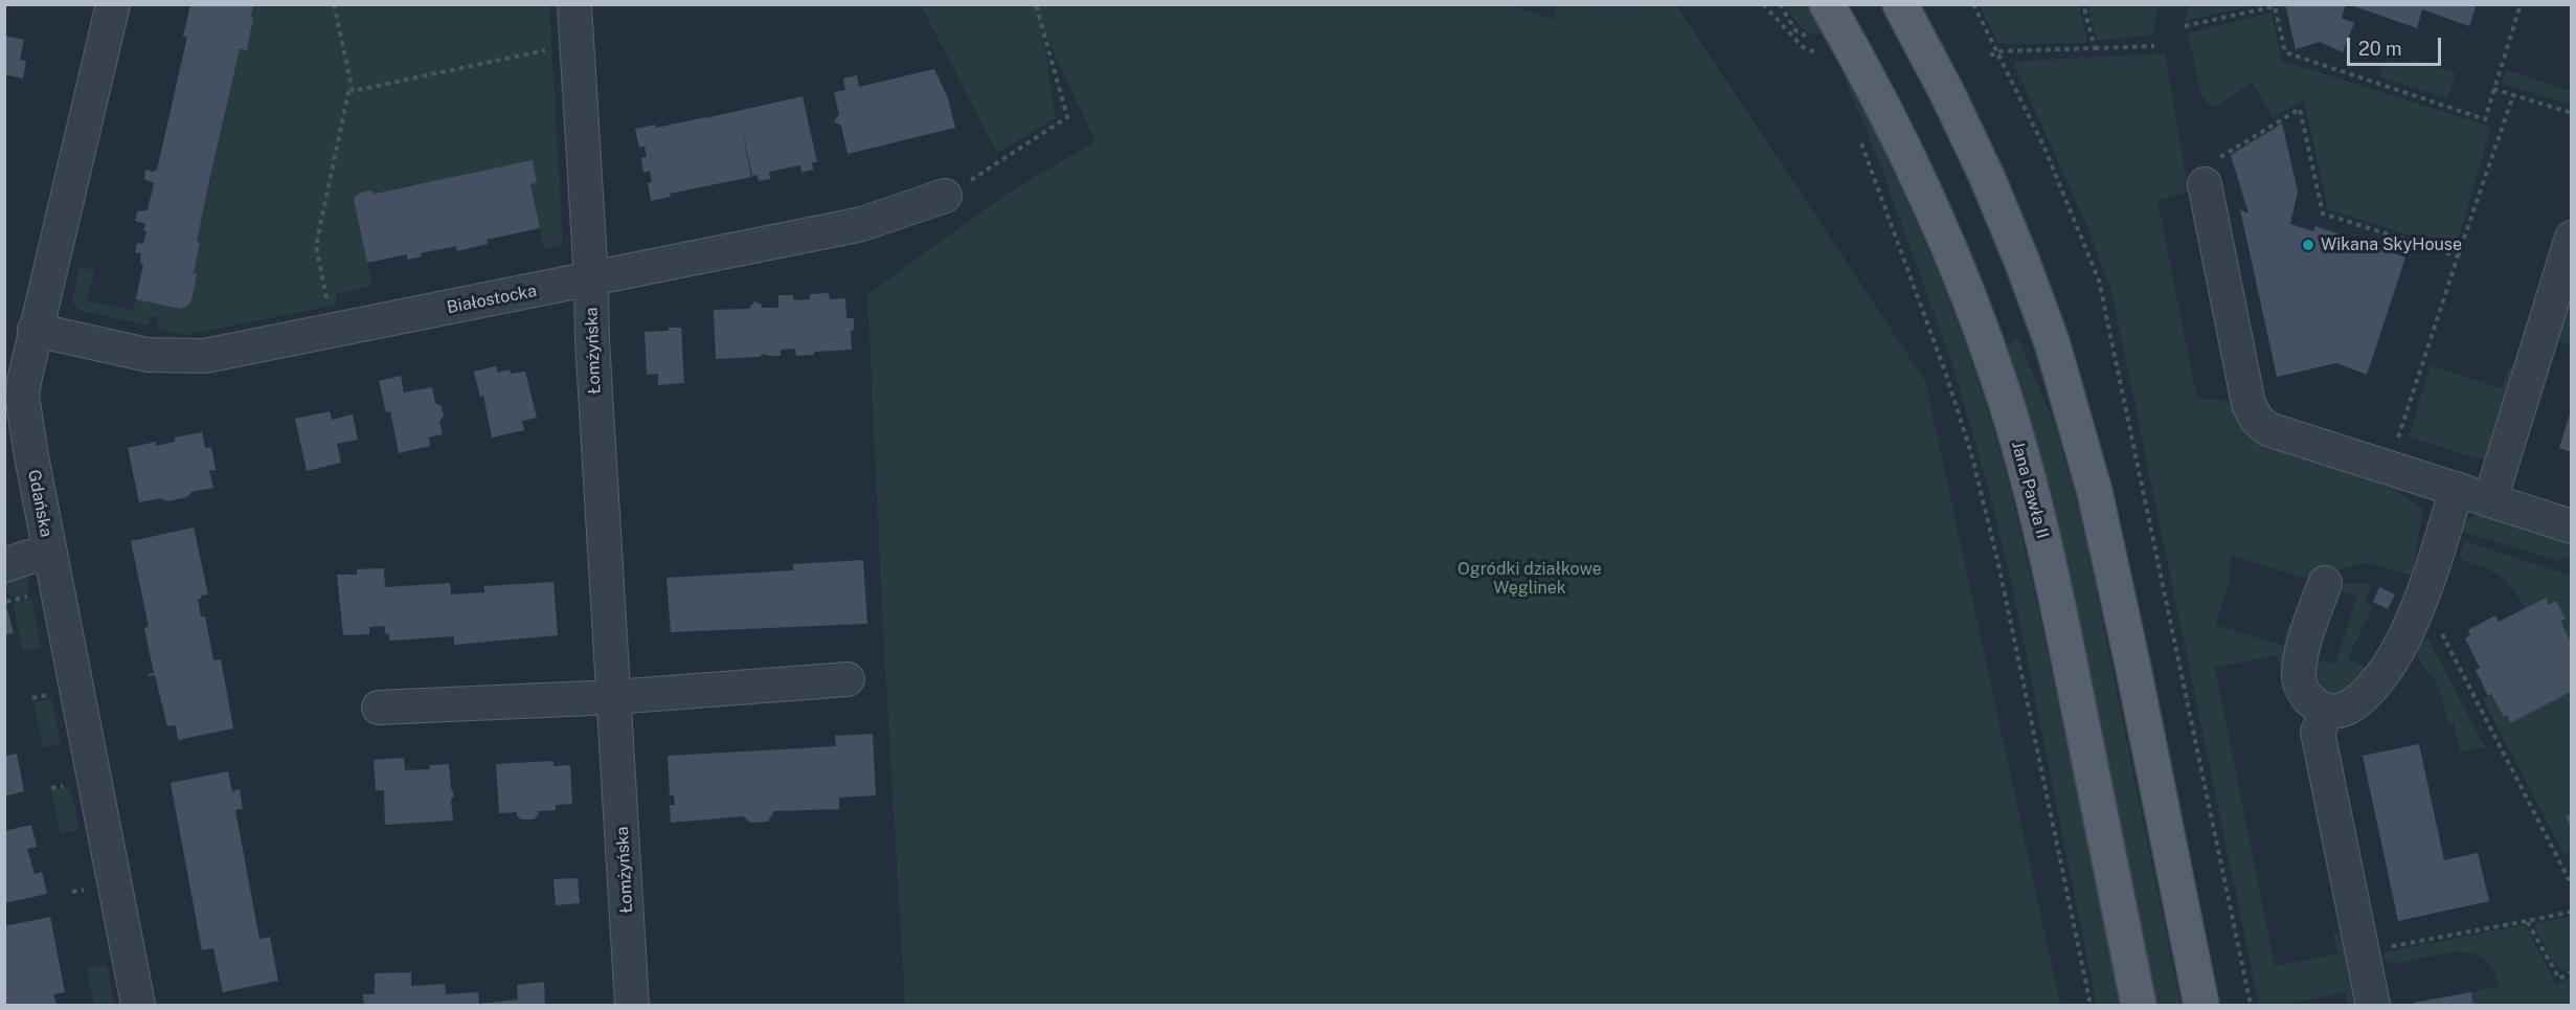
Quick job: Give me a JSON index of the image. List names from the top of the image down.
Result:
{
  "streets": {
    "main road": ["Jana Pawła II"],
    "street": ["Białostocka", "Łomżyńska", "Gdańska"]
  },
  "crossings": [
    ["Białostocka", "Łomżyńska"],
    ["Białostocka", "Gdańska"]
  ],
  "parks": ["Ogródki działkowe Węglinek"],
  "places": ["Wikana SkyHouse"],
  "scale_bar": "20 m"
}
